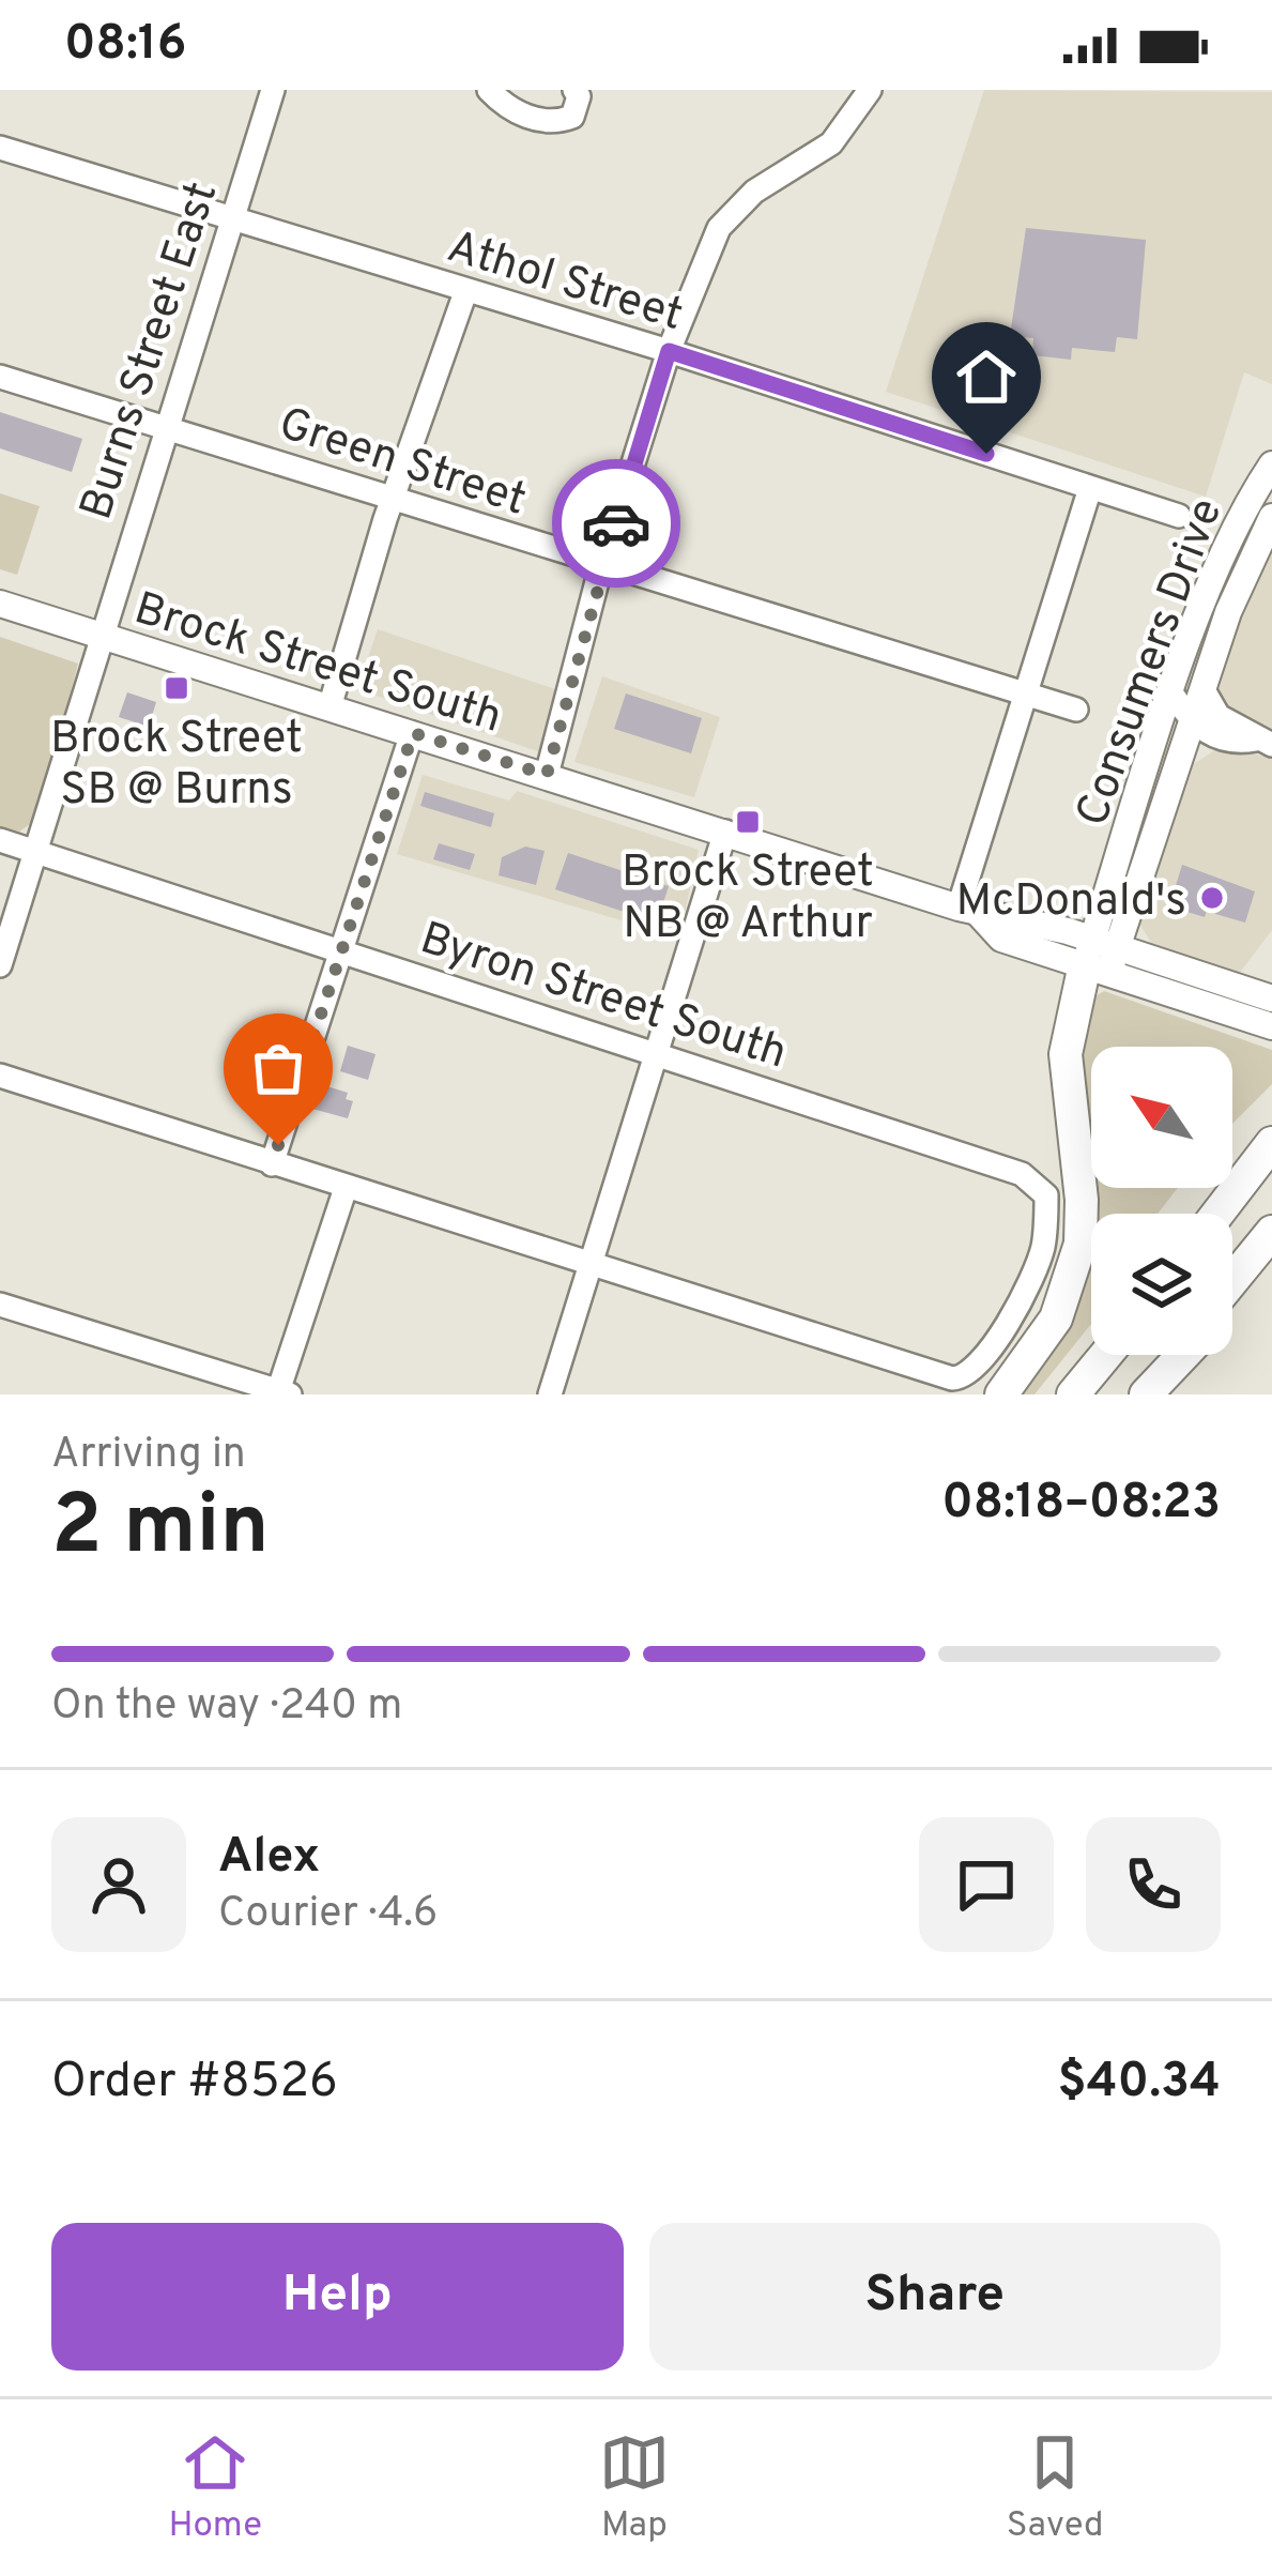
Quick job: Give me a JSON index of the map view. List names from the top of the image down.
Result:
{
  "streets": {
    "main road": ["Brock Street South", "Consumers Drive"],
    "street": [
      "Athol Street",
      "Burns Street East",
      "Green Street",
      "Byron Street South"
    ]
  },
  "crossings": [
    ["Athol Street", "Burns Street East"],
    ["Burns Street East", "Green Street"],
    ["Burns Street East", "Brock Street South"],
    ["Burns Street East", "Byron Street South"],
    ["Brock Street South", "Consumers Drive"]
  ],
  "places": {
    "transit": ["Brock Street SB @ Burns", "Brock Street NB @ Arthur"],
    "other": ["McDonald's"]
  },
  "north": "top left",
  "page": {
    "status": "08:16",
    "heading": ["2 min", "Arriving in", "08:18–08:23"],
    "panel": [
      "Alex",
      "Courier · 4.6",
      "Order #8526",
      "$40.34"
    ],
    "bar": "On the way · 240 m",
    "buttons": ["Help", "Share"],
    "tabs": ["Home", "Map", "Saved"]
  }
}
